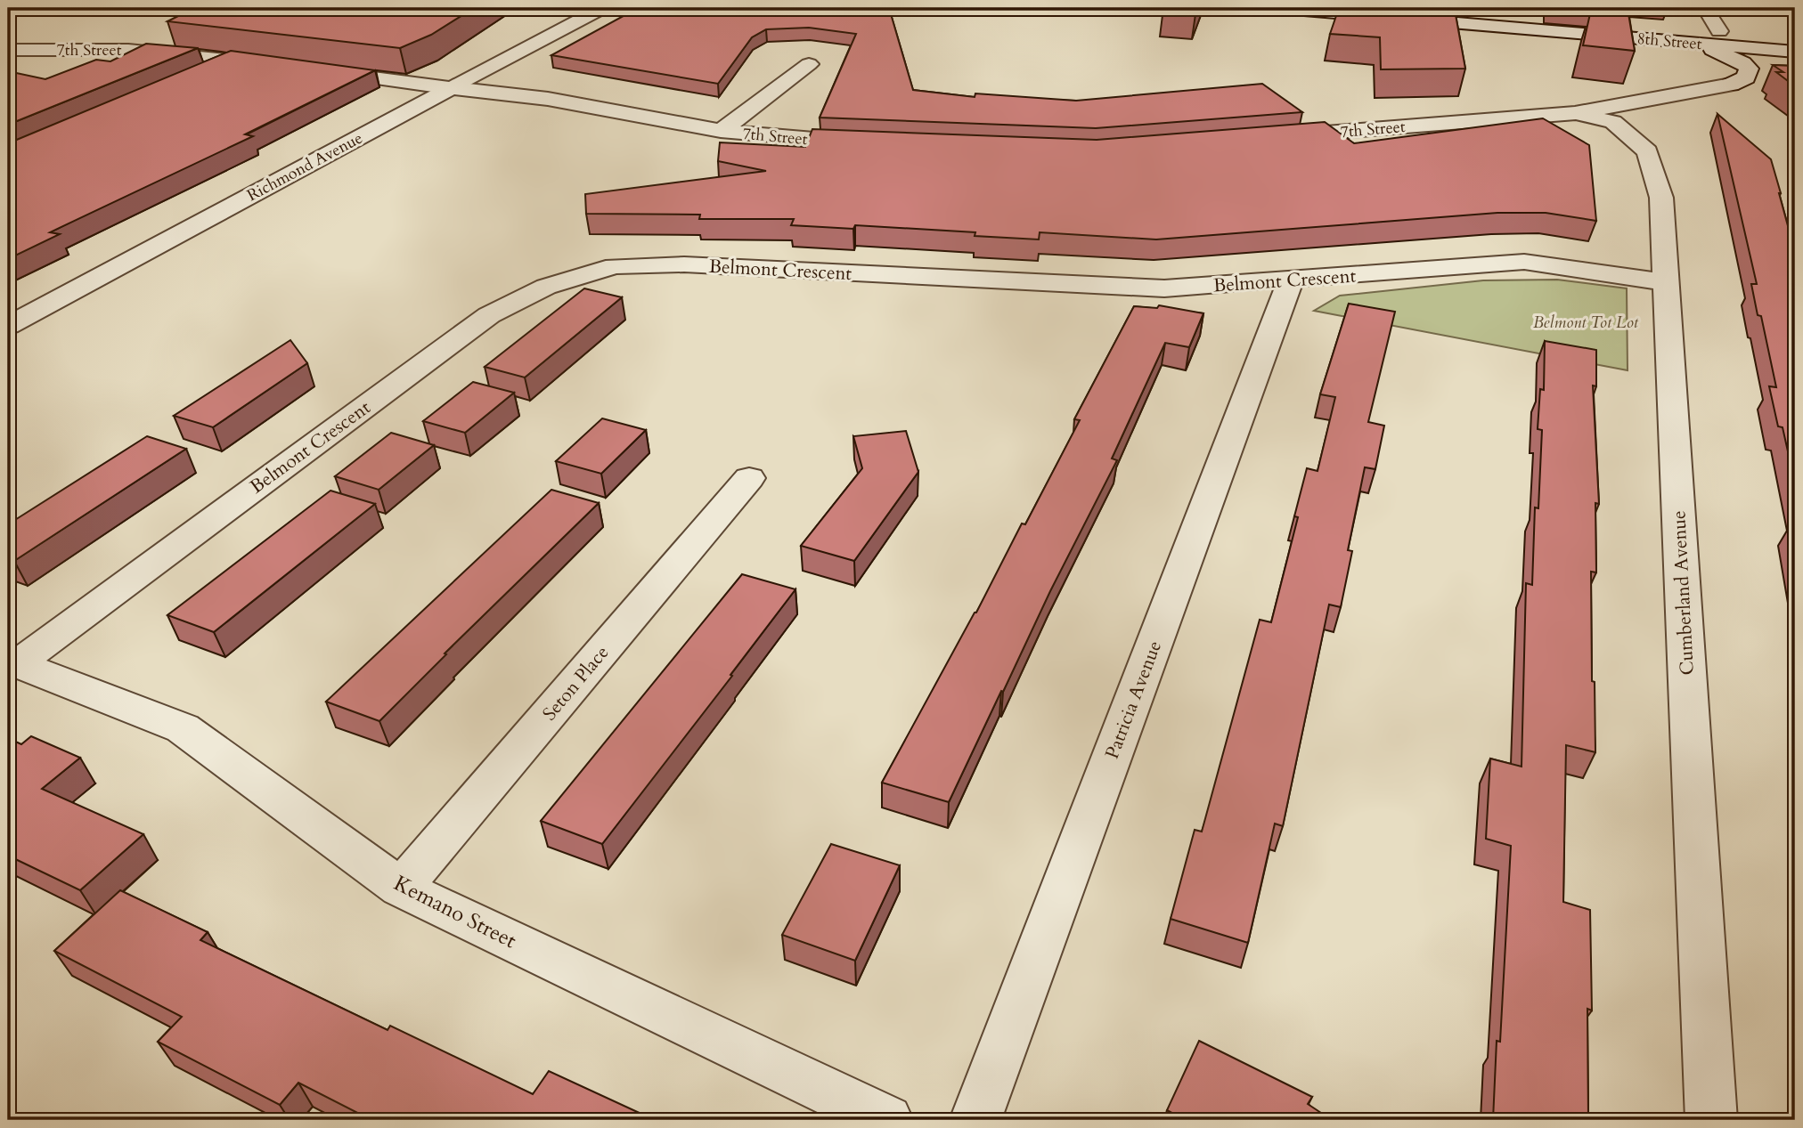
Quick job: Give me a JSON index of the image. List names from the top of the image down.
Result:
{
  "streets": {
    "street": [
      "8th Street",
      "7th Street",
      "Richmond Avenue",
      "Belmont Crescent",
      "Cumberland Avenue",
      "Seton Place",
      "Patricia Avenue",
      "Kemano Street"
    ]
  },
  "crossings": [
    ["8th Street", "7th Street"],
    ["7th Street", "Richmond Avenue"],
    ["7th Street", "Cumberland Avenue"],
    ["Belmont Crescent", "Cumberland Avenue"],
    ["Belmont Crescent", "Patricia Avenue"],
    ["Belmont Crescent", "Kemano Street"],
    ["Seton Place", "Kemano Street"]
  ],
  "parks": ["Belmont Tot Lot"]
}
